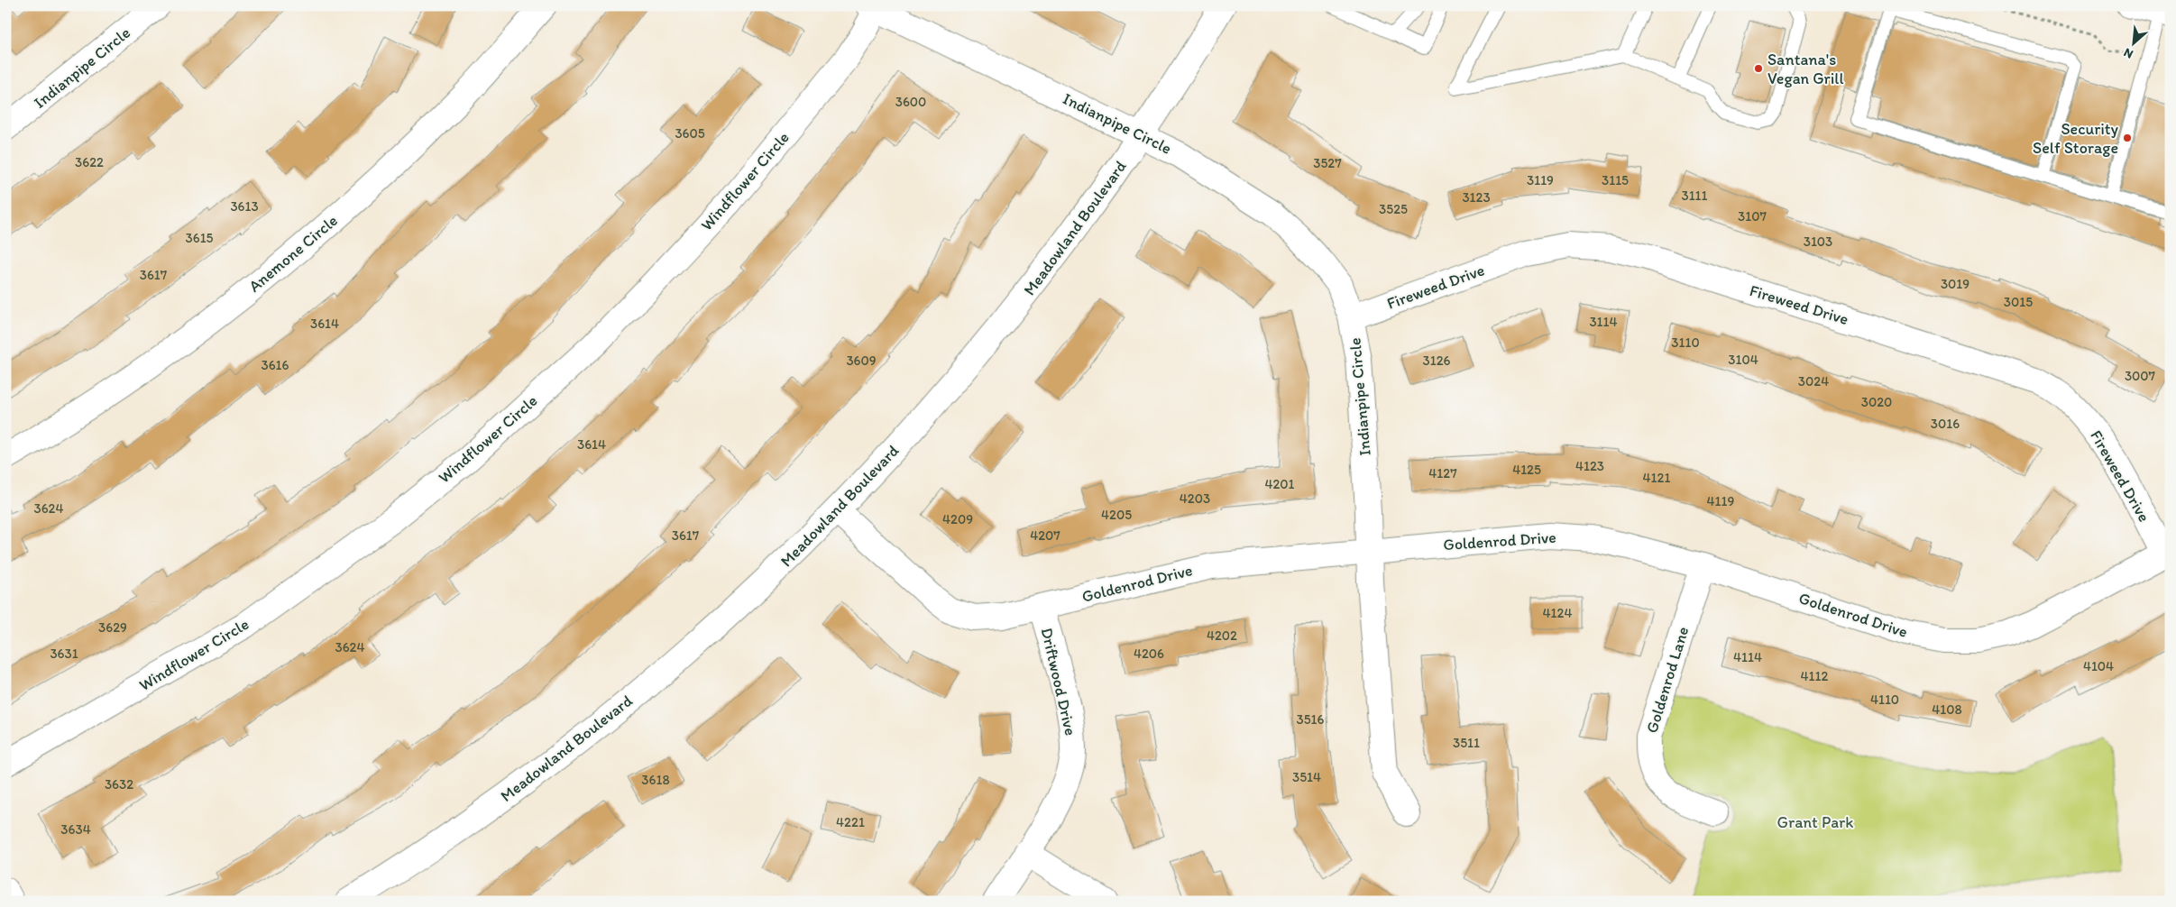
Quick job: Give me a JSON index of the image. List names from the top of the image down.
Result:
{
  "streets": {
    "street": [
      "Indianpipe Circle",
      "Windflower Circle",
      "Meadowland Boulevard",
      "Anemone Circle",
      "Fireweed Drive",
      "Goldenrod Drive",
      "Goldenrod Lane",
      "Driftwood Drive"
    ]
  },
  "crossings": [
    ["Indianpipe Circle", "Windflower Circle"],
    ["Indianpipe Circle", "Meadowland Boulevard"],
    ["Indianpipe Circle", "Fireweed Drive"],
    ["Indianpipe Circle", "Goldenrod Drive"],
    ["Meadowland Boulevard", "Goldenrod Drive"],
    ["Fireweed Drive", "Goldenrod Drive"],
    ["Goldenrod Drive", "Goldenrod Lane"],
    ["Goldenrod Drive", "Driftwood Drive"]
  ],
  "parks": ["Grant Park"],
  "places": ["Santana's Vegan Grill", "Security Self Storage"],
  "house_numbers": [
    "3600",
    "3605",
    "3622",
    "3527",
    "3119",
    "3115",
    "3111",
    "3123",
    "3613",
    "3525",
    "3107",
    "3615",
    "3103",
    "3617",
    "3019",
    "3015",
    "3114",
    "3614",
    "3110",
    "3104",
    "3609",
    "3126",
    "3616",
    "3007",
    "3024",
    "3020",
    "3016",
    "3614",
    "4123",
    "4125",
    "4127",
    "4121",
    "4201",
    "4203",
    "4119",
    "3624",
    "4205",
    "4209",
    "3617",
    "4207",
    "4124",
    "3629",
    "4202",
    "3624",
    "3631",
    "4206",
    "4114",
    "4104",
    "4112",
    "4110",
    "4108",
    "3516",
    "3511",
    "3514",
    "3618",
    "3632",
    "4221",
    "3634"
  ],
  "north": "bottom left"
}
